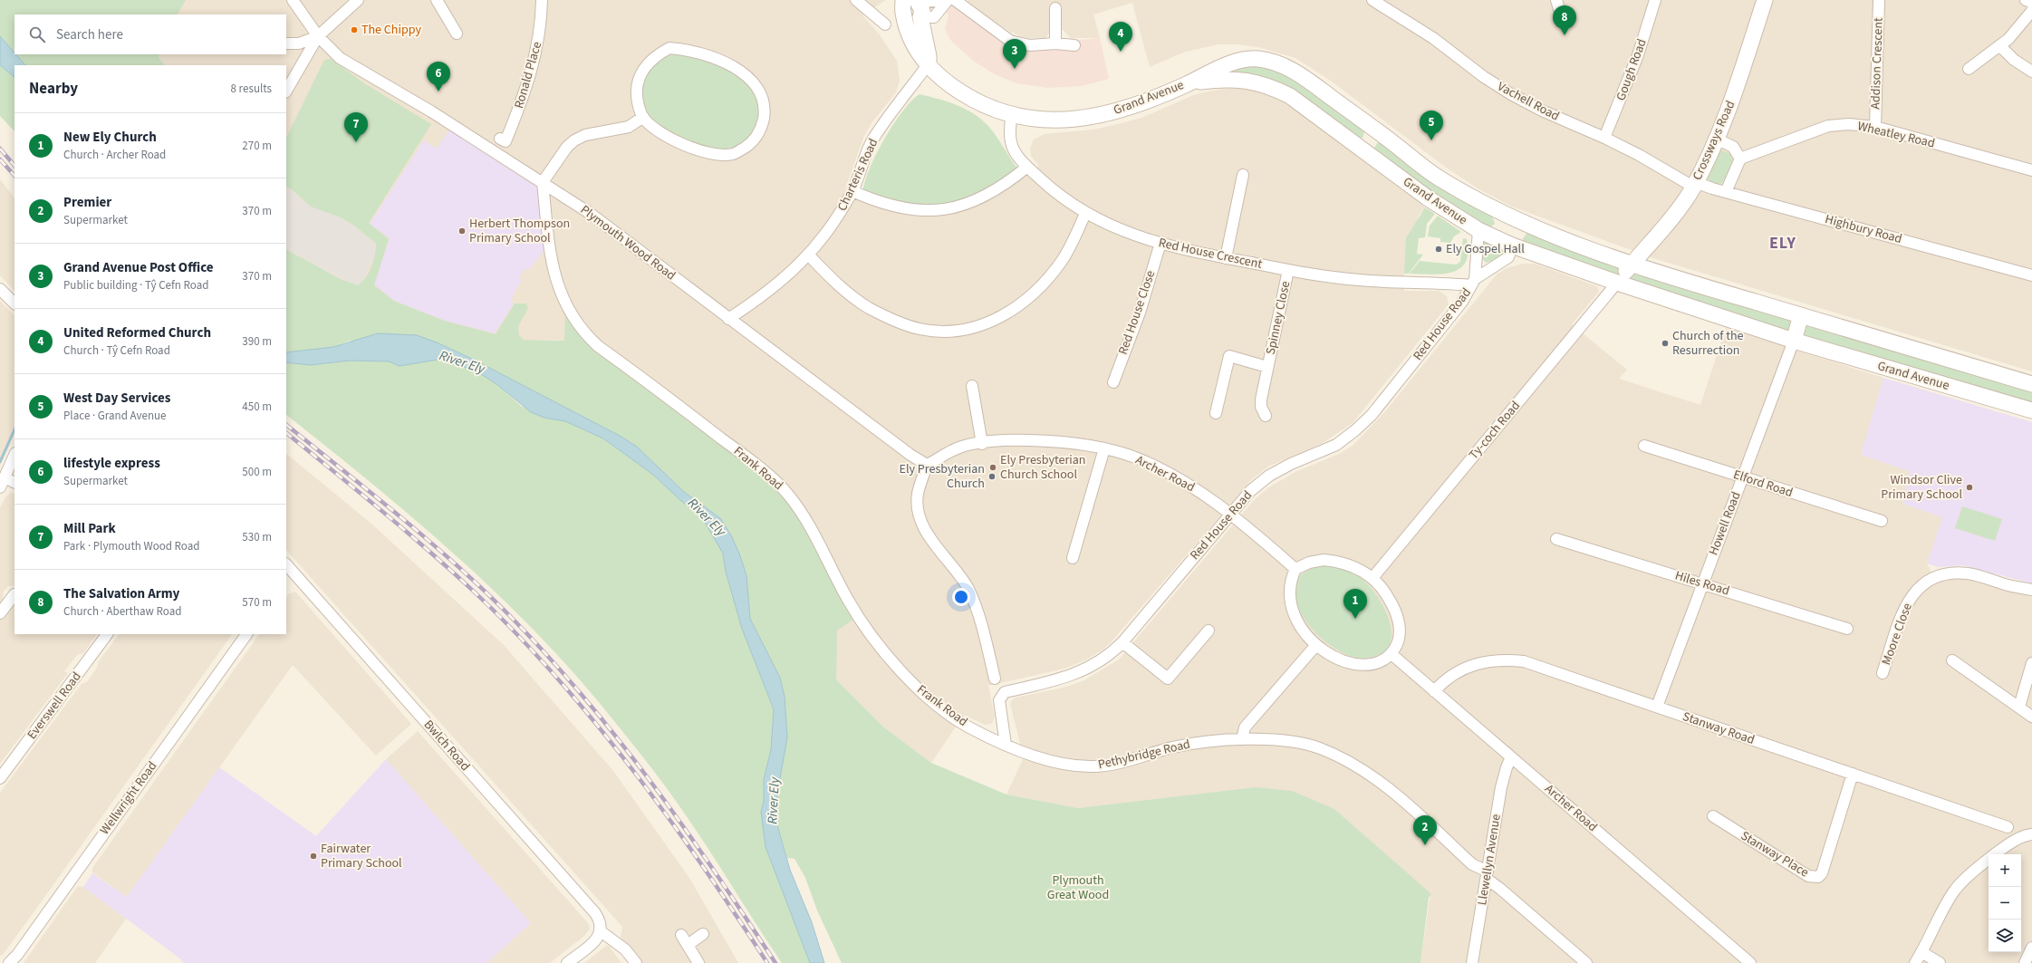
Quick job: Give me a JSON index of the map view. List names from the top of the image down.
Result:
{
  "streets": {
    "street": [
      "Addison Crescent",
      "Gough Road",
      "Ronald Place",
      "Grand Avenue",
      "Vachell Road",
      "Wheatley Road",
      "Crossways Road",
      "Charteris Road",
      "Highbury Road",
      "Plymouth Wood Road",
      "Red House Crescent",
      "Red House Close",
      "Spinney Close",
      "Red House Road",
      "Ty-coch Road",
      "Frank Road",
      "Archer Road",
      "Elford Road",
      "Howell Road",
      "Hiles Road",
      "Moore Close",
      "Everswell Road",
      "Stanway Road",
      "Bwlch Road",
      "Pethybridge Road",
      "Wellwright Road",
      "Stanway Place",
      "Llewellyn Avenue"
    ]
  },
  "crossings": [
    ["Addison Crescent", "Wheatley Road"],
    ["Gough Road", "Vachell Road"],
    ["Grand Avenue", "Crossways Road"],
    ["Grand Avenue", "Charteris Road"],
    ["Grand Avenue", "Red House Crescent"],
    ["Grand Avenue", "Red House Road"],
    ["Grand Avenue", "Ty-coch Road"],
    ["Grand Avenue", "Howell Road"],
    ["Vachell Road", "Crossways Road"],
    ["Vachell Road", "Highbury Road"],
    ["Crossways Road", "Highbury Road"],
    ["Charteris Road", "Plymouth Wood Road"],
    ["Plymouth Wood Road", "Frank Road"],
    ["Plymouth Wood Road", "Archer Road"],
    ["Red House Crescent", "Red House Close"],
    ["Red House Crescent", "Spinney Close"],
    ["Red House Crescent", "Red House Road"],
    ["Red House Road", "Frank Road"],
    ["Red House Road", "Archer Road"],
    ["Red House Road", "Pethybridge Road"],
    ["Ty-coch Road", "Archer Road"],
    ["Frank Road", "Pethybridge Road"],
    ["Archer Road", "Stanway Road"],
    ["Archer Road", "Llewellyn Avenue"],
    ["Elford Road", "Howell Road"],
    ["Howell Road", "Hiles Road"],
    ["Howell Road", "Stanway Road"],
    ["Stanway Road", "Stanway Place"],
    ["Pethybridge Road", "Llewellyn Avenue"]
  ],
  "districts": ["ELY"],
  "water": ["River Ely"],
  "parks": ["Plymouth Great Wood"],
  "places": [
    "The Chippy",
    "Herbert Thompson Primary School",
    "Ely Gospel Hall",
    "Church of the Resurrection",
    "Ely Presbyterian Church School",
    "Ely Presbyterian Church",
    "Windsor Clive Primary School",
    "Fairwater Primary School"
  ],
  "page": {
    "pins": [
      "8",
      "4",
      "3",
      "6",
      "5",
      "7",
      "1",
      "2"
    ],
    "search": "Search here",
    "heading": ["Nearby", "8 results"],
    "list": [
      {
        "mark": "1",
        "name": "New Ely Church",
        "note": "Church · Archer Road",
        "value": "270 m"
      },
      {
        "mark": "2",
        "name": "Premier",
        "note": "Supermarket",
        "value": "370 m"
      },
      {
        "mark": "3",
        "name": "Grand Avenue Post Office",
        "note": "Public building · Tŷ Cefn Road",
        "value": "370 m"
      },
      {
        "mark": "4",
        "name": "United Reformed Church",
        "note": "Church · Tŷ Cefn Road",
        "value": "390 m"
      },
      {
        "mark": "5",
        "name": "West Day Services",
        "note": "Place · Grand Avenue",
        "value": "450 m"
      },
      {
        "mark": "6",
        "name": "lifestyle express",
        "note": "Supermarket",
        "value": "500 m"
      },
      {
        "mark": "7",
        "name": "Mill Park",
        "note": "Park · Plymouth Wood Road",
        "value": "530 m"
      },
      {
        "mark": "8",
        "name": "The Salvation Army",
        "note": "Church · Aberthaw Road",
        "value": "570 m"
      }
    ],
    "map_buttons": ["+", "−"]
  }
}
